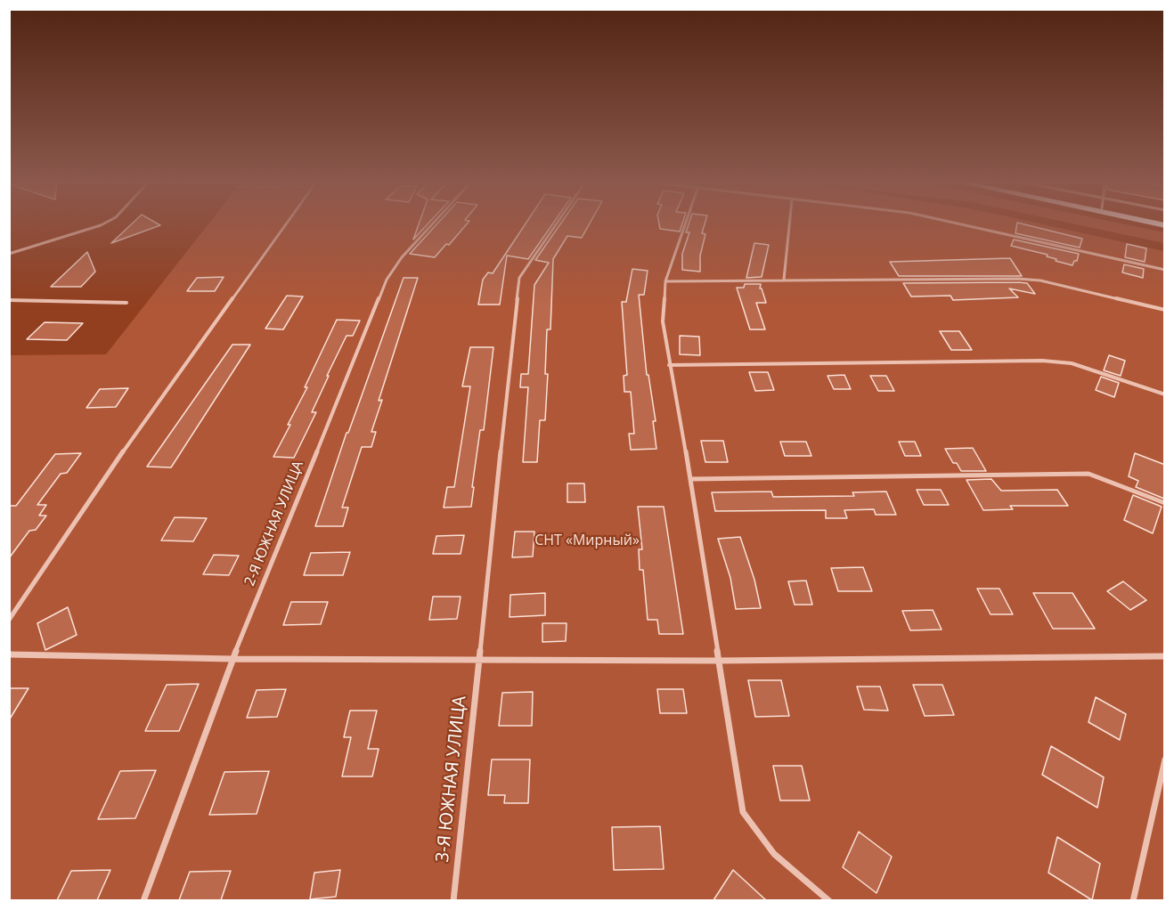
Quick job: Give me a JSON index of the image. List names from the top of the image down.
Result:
{
  "streets": {
    "lane": ["2-Я ЮЖНАЯ УЛИЦА", "3-Я ЮЖНАЯ УЛИЦА"]
  },
  "parks": ["СНТ «Мирный»"]
}
